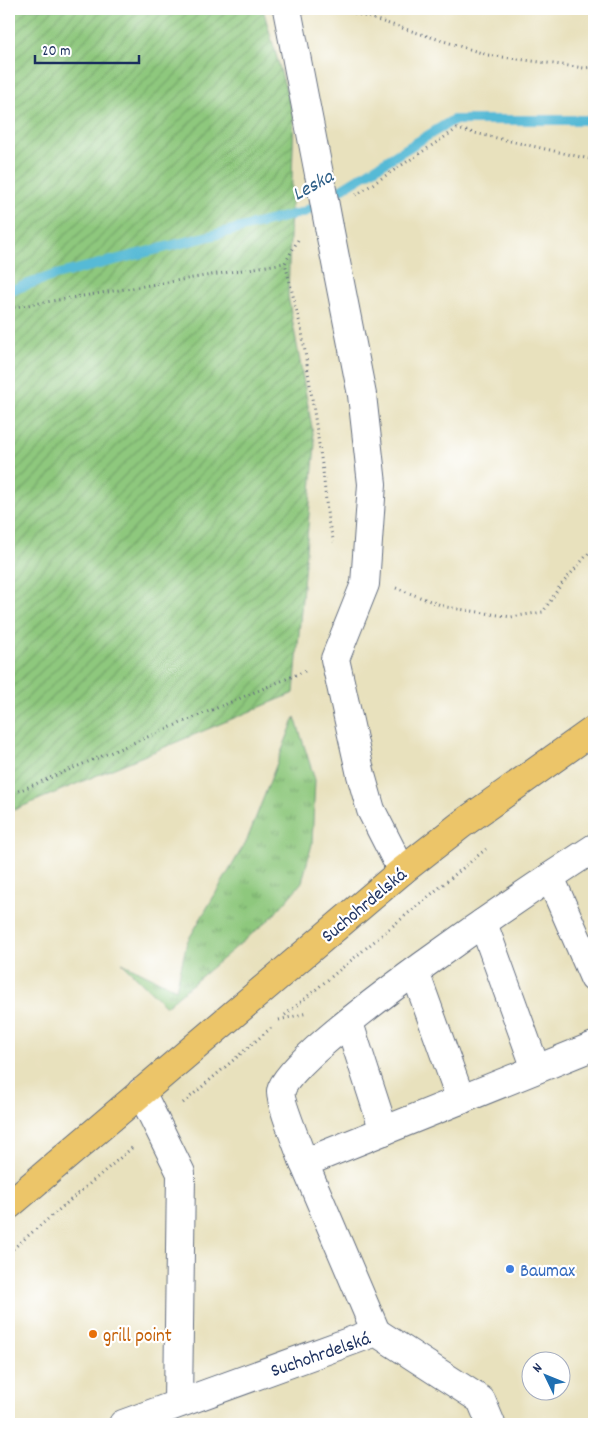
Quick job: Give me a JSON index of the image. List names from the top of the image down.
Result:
{
  "streets": {
    "main road": ["Suchohrdelská"]
  },
  "water": ["Leska"],
  "places": ["Baumax", "grill point"],
  "scale_bar": "20 m",
  "north": "top left"
}
